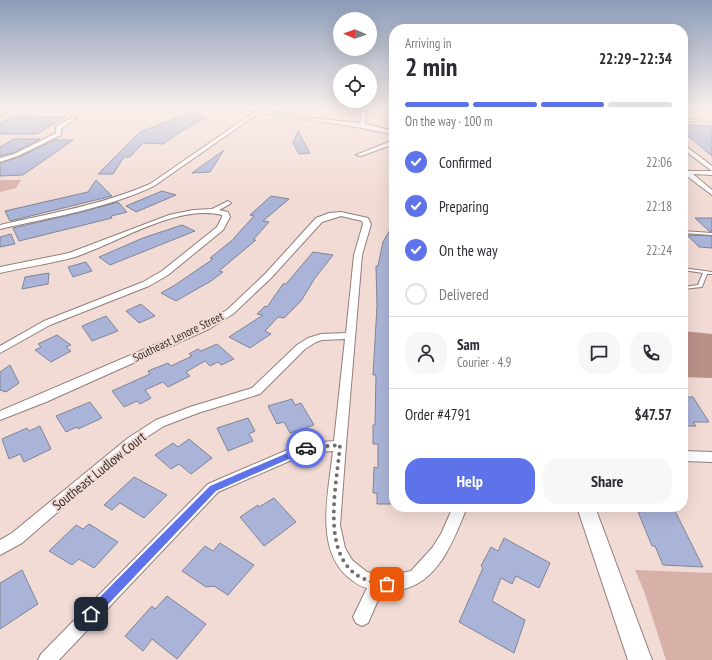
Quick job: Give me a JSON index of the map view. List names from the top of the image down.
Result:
{
  "streets": {
    "street": ["Southeast Lenore Street", "Southeast Ludlow Court"]
  },
  "crossings": [
    ["Southeast Lenore Street", "Southeast Ludlow Court"]
  ],
  "north": "left",
  "page": {
    "heading": ["2 min", "Arriving in", "22:29–22:34"],
    "panel": [
      "Sam",
      "Courier · 4.9",
      "Order #4791",
      "$47.57"
    ],
    "bar": "On the way · 100 m",
    "list": [
      ["Confirmed", "22:06"],
      ["Preparing", "22:18"],
      ["On the way", "22:24"],
      "Delivered"
    ],
    "buttons": ["Help", "Share"]
  }
}
